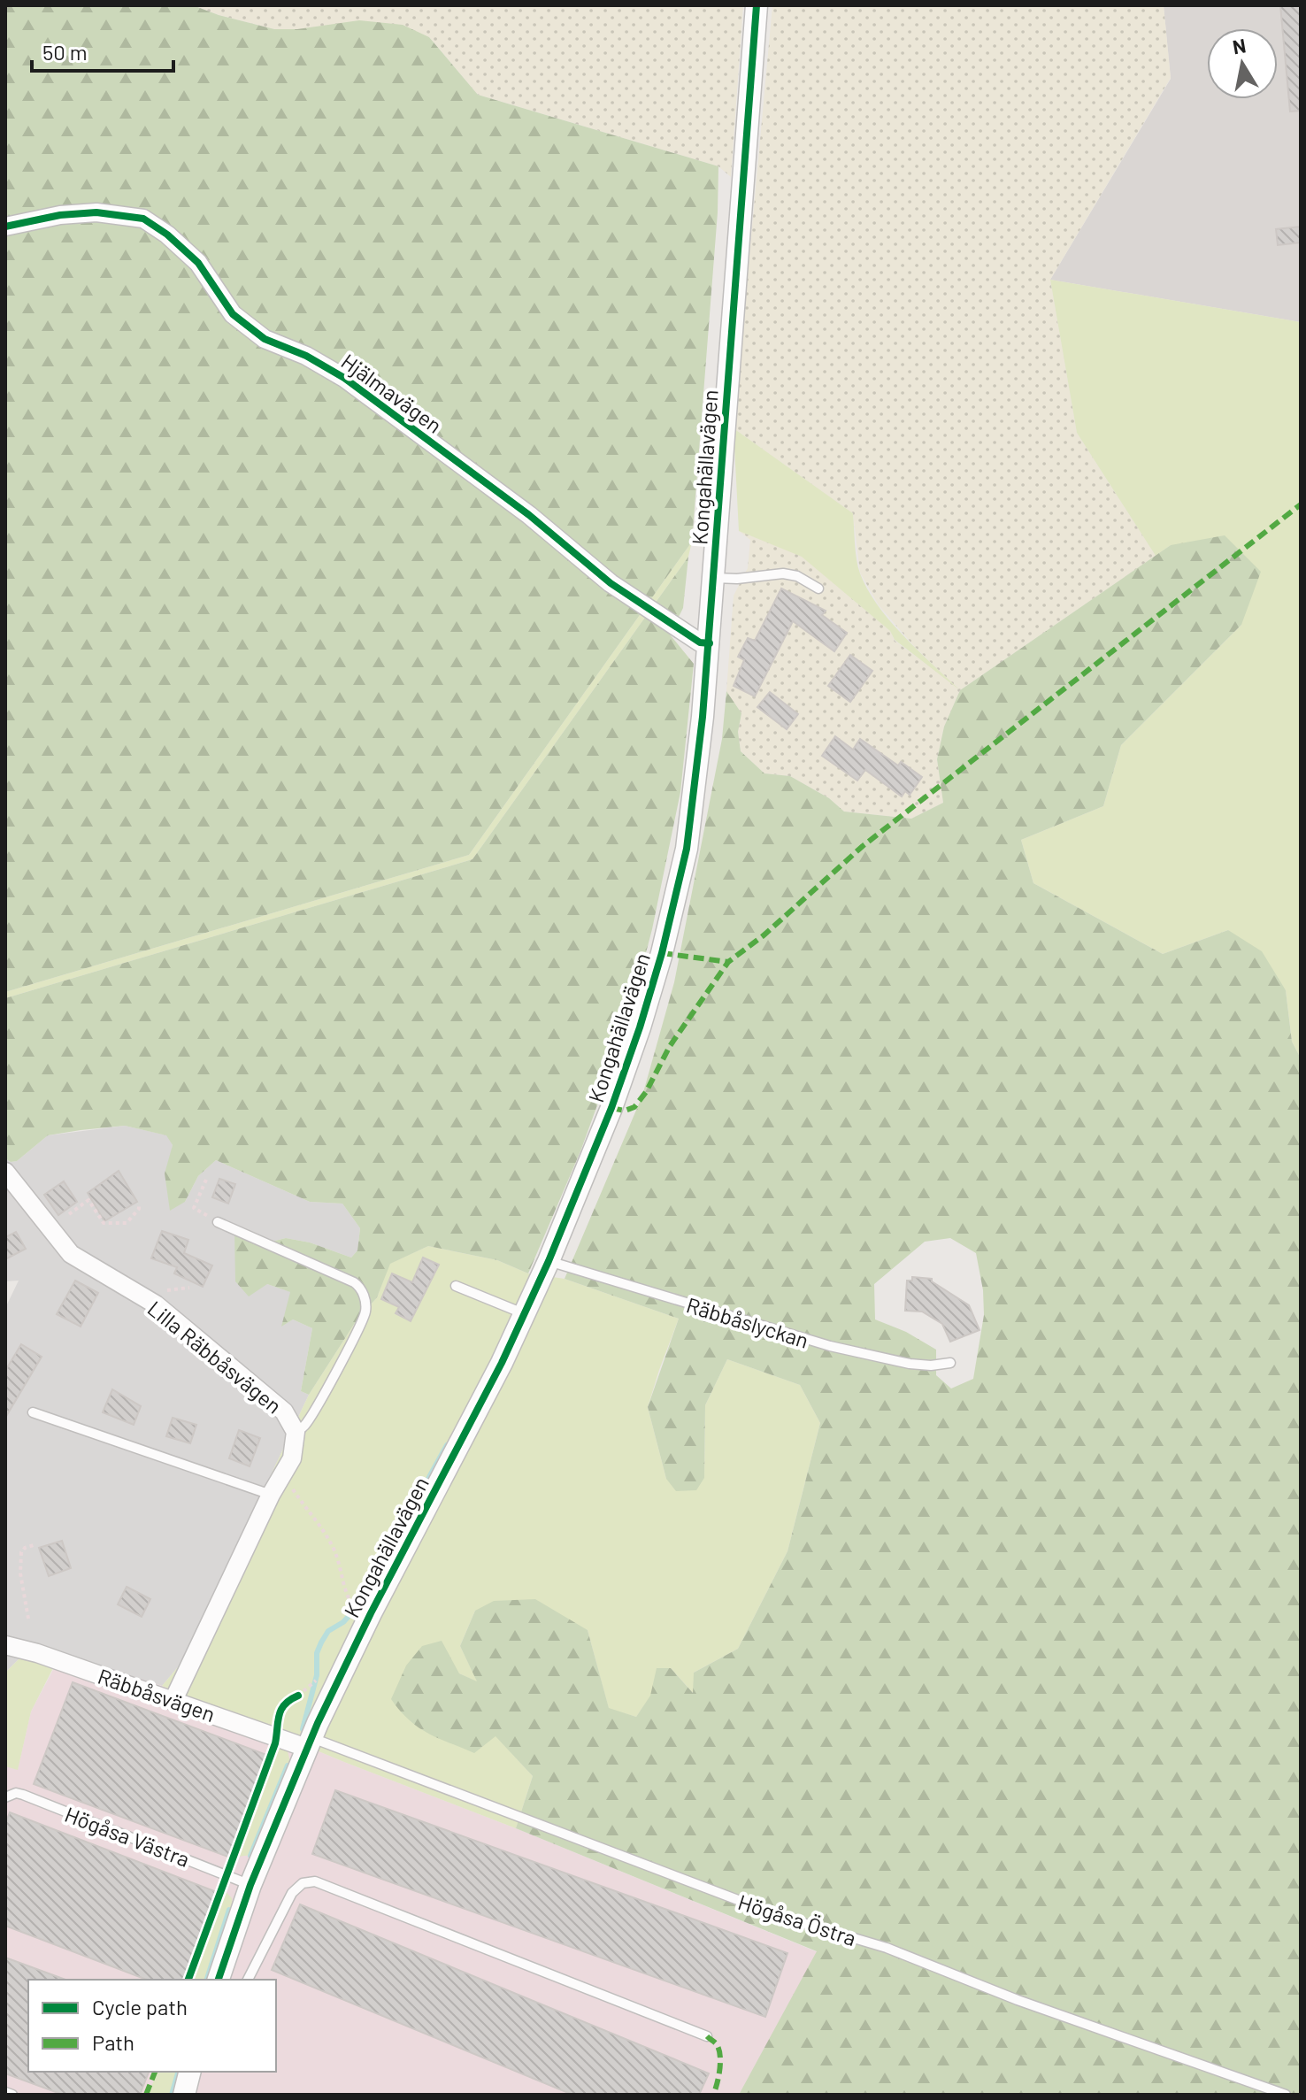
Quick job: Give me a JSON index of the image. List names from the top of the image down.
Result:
{
  "streets": {
    "street": [
      "Hjälmavägen",
      "Kongahällavägen",
      "Lilla Räbbåsvägen",
      "Räbbåsvägen"
    ],
    "lane": ["Räbbåslyckan", "Högåsa Västra", "Högåsa Östra"]
  },
  "crossings": [
    ["Hjälmavägen", "Kongahällavägen"],
    ["Kongahällavägen", "Räbbåslyckan"],
    ["Kongahällavägen", "Räbbåsvägen"],
    ["Kongahällavägen", "Högåsa Västra"],
    ["Kongahällavägen", "Högåsa Östra"],
    ["Lilla Räbbåsvägen", "Räbbåsvägen"],
    ["Räbbåsvägen", "Högåsa Östra"]
  ],
  "legend": ["Cycle path", "Path"],
  "scale_bar": "50 m",
  "north": "top"
}
